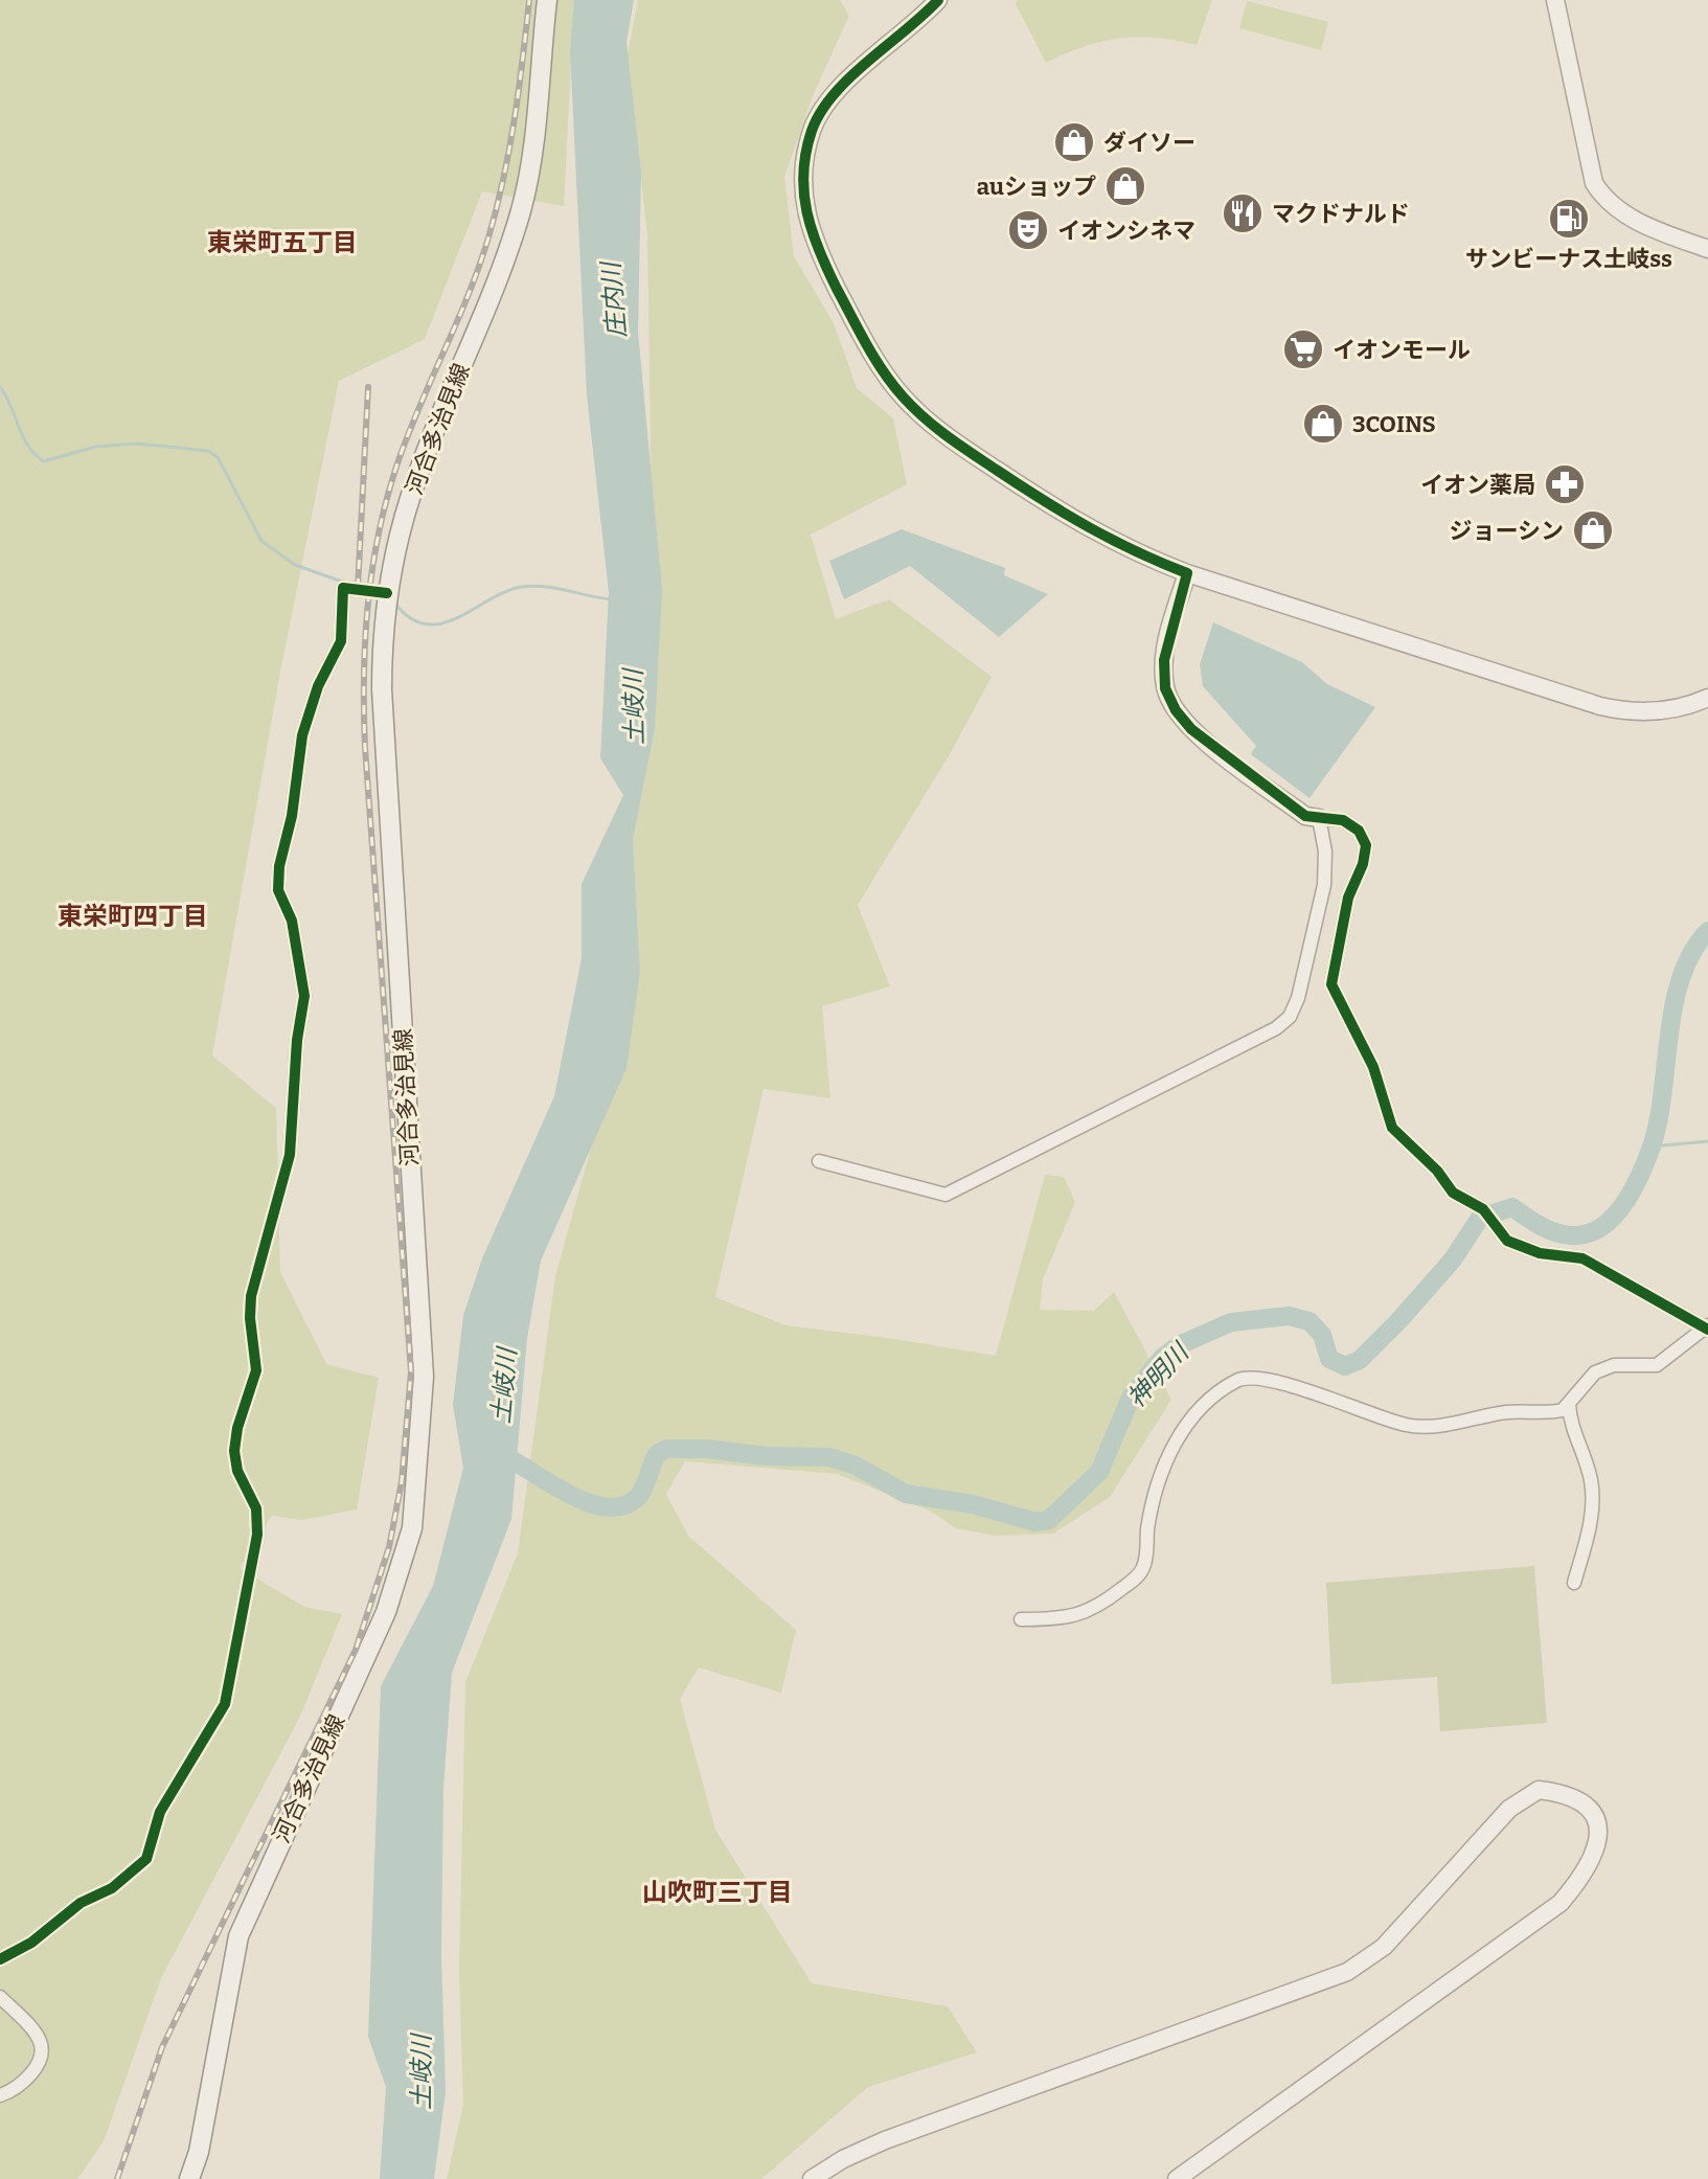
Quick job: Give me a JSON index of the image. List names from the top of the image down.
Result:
{
  "streets": {
    "main road": ["河合多治見線"]
  },
  "districts": ["東栄町五丁目", "東栄町四丁目", "山吹町三丁目"],
  "water": ["庄内川", "土岐川", "神明川"],
  "places": {
    "shop": [
      "ダイソー",
      "auショップ",
      "3COINS",
      "ジョーシン"
    ],
    "restaurant": ["マクドナルド"],
    "fuel station": ["サンビーナス土岐ss"],
    "theatre": ["イオンシネマ"],
    "supermarket": ["イオンモール"],
    "pharmacy": ["イオン薬局"]
  }
}
